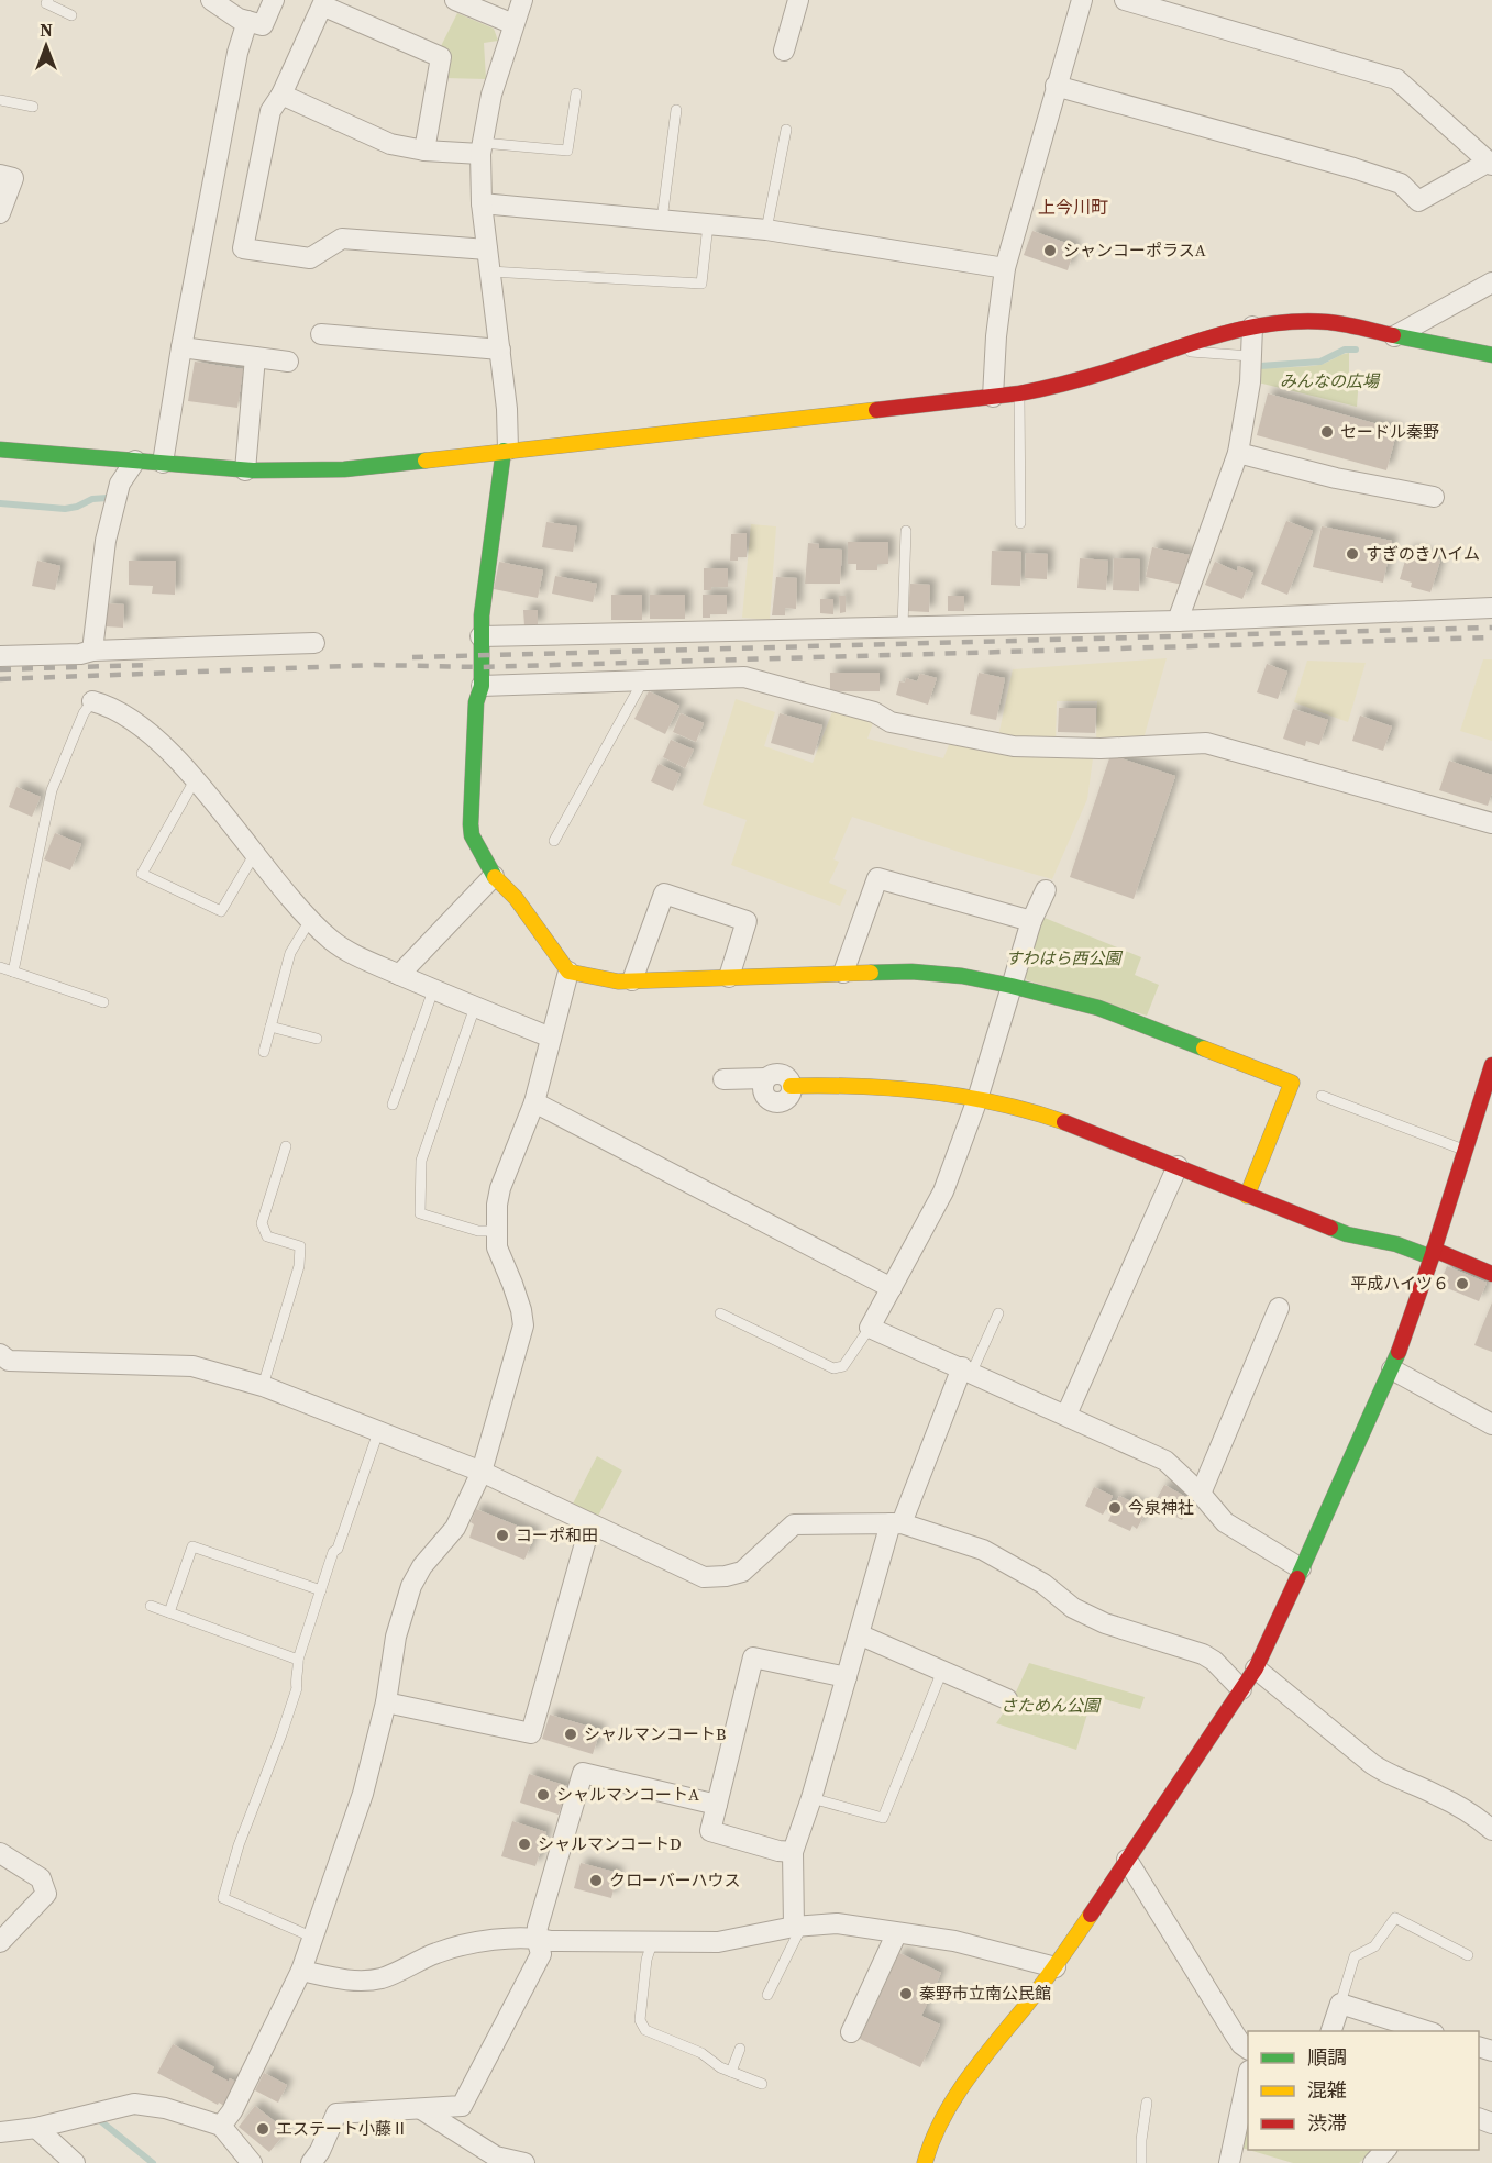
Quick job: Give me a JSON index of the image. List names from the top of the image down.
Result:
{
  "districts": ["上今川町"],
  "parks": ["みんなの広場", "すわはら西公園", "さためん公園"],
  "places": [
    "シャンコーポラスA",
    "セードル秦野",
    "すぎのきハイム",
    "平成ハイツ６",
    "今泉神社",
    "コーポ和田",
    "シャルマンコートB",
    "シャルマンコートA",
    "シャルマンコートD",
    "クローバーハウス",
    "秦野市立南公民館",
    "エステート小藤Ⅱ"
  ],
  "legend": ["順調", "混雑", "渋滞"],
  "north": "top"
}
